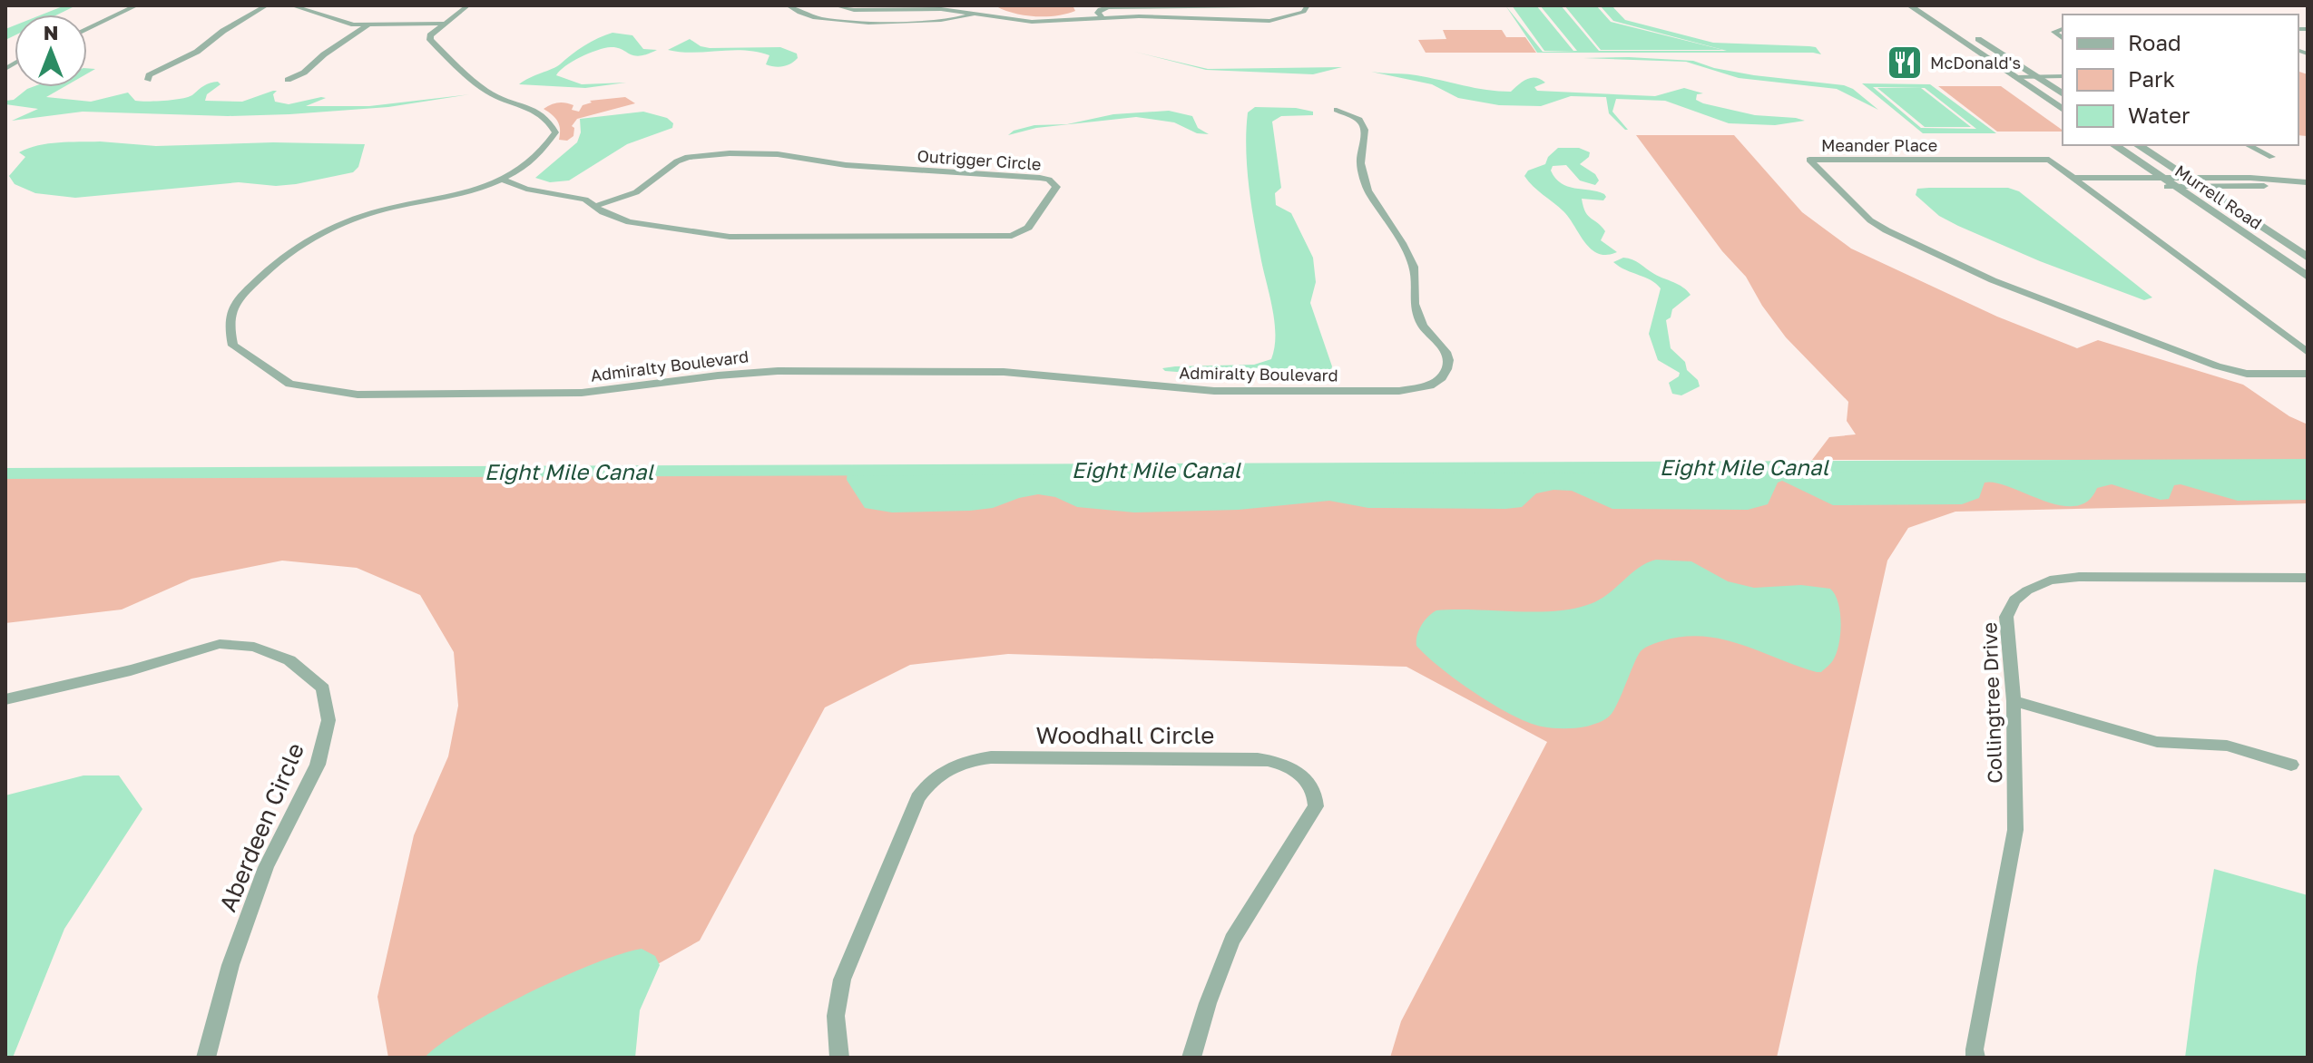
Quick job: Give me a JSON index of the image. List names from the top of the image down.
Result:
{
  "streets": {
    "street": [
      "Meander Place",
      "Outrigger Circle",
      "Murrell Road",
      "Admiralty Boulevard",
      "Collingtree Drive",
      "Woodhall Circle",
      "Aberdeen Circle"
    ]
  },
  "crossings": [
    ["Outrigger Circle", "Admiralty Boulevard"]
  ],
  "water": ["Eight Mile Canal"],
  "places": {
    "restaurant": ["McDonald's"]
  },
  "legend": ["Road", "Park", "Water"],
  "north": "top"
}
